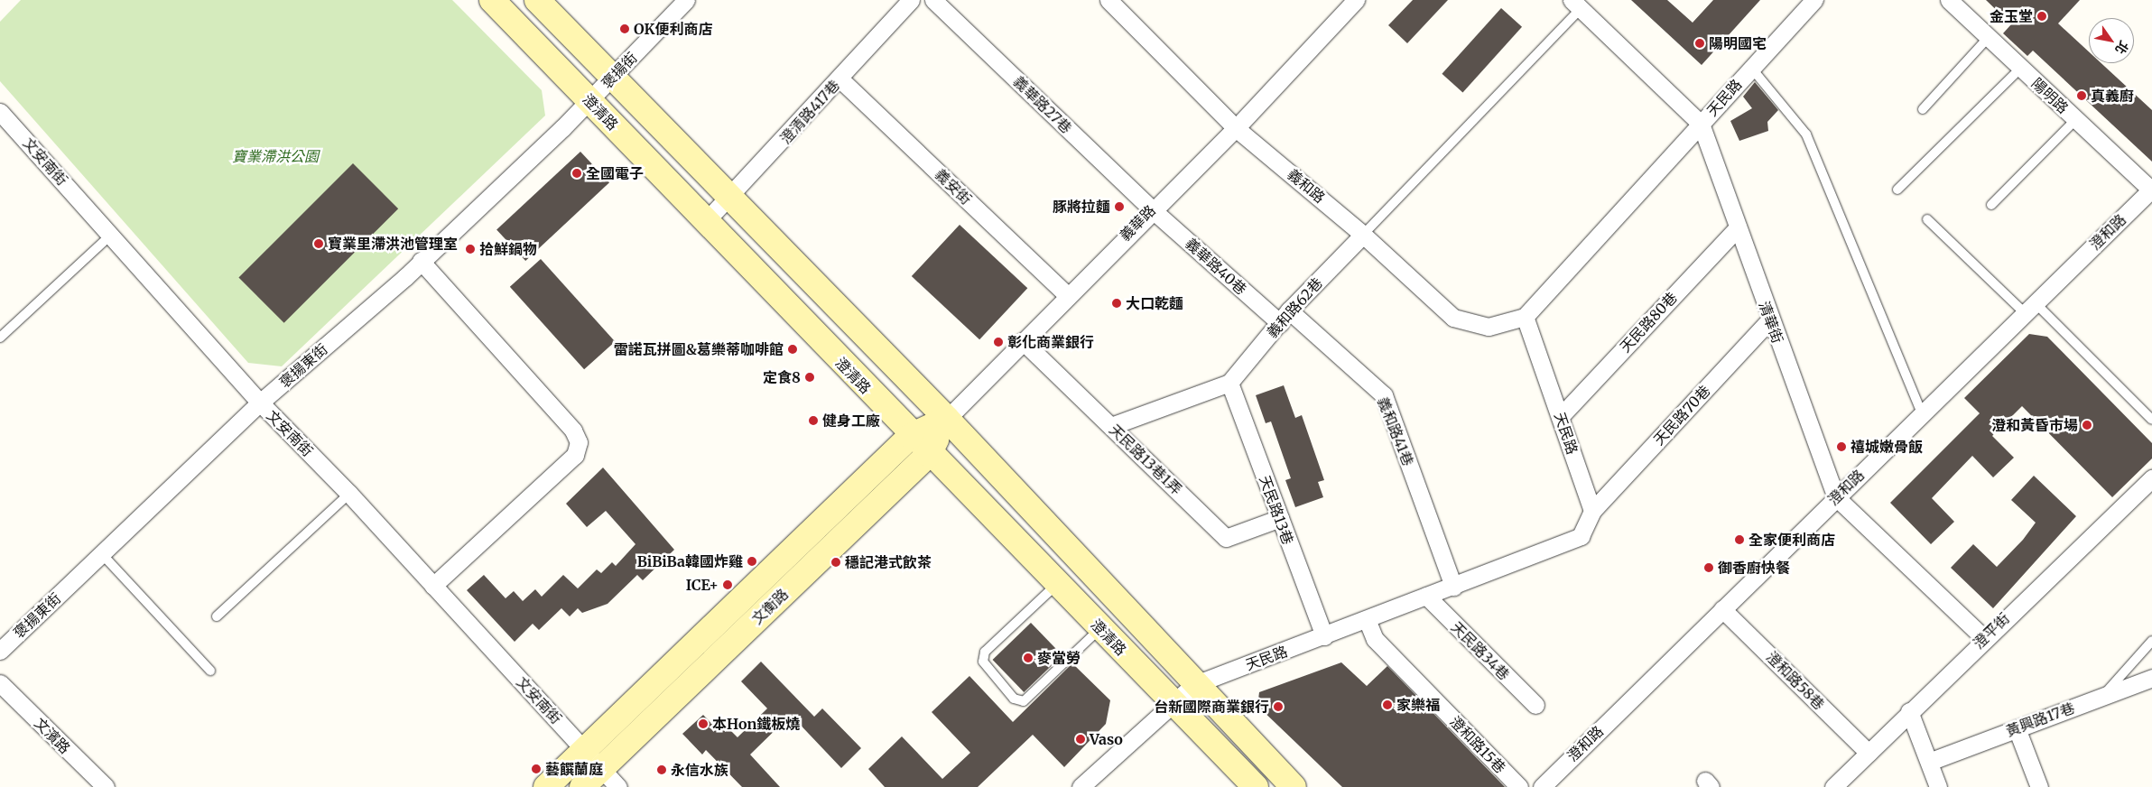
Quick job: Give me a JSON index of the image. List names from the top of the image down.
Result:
{
  "streets": {
    "main road": ["澄清路", "義華路", "文衡路"],
    "street": [
      "褒揚街",
      "陽明路",
      "天民路",
      "義華路27巷",
      "澄清路417巷",
      "文安南街",
      "義和路",
      "義安街",
      "澄和路",
      "義華路40巷",
      "義和路62巷",
      "天民路80巷",
      "清華街",
      "褒揚東街",
      "天民路70巷",
      "義和路41巷",
      "天民路13巷1弄",
      "天民路13巷",
      "澄平街",
      "天民路34巷",
      "澄和路58巷",
      "黃興路17巷",
      "文濱路",
      "澄和路15巷"
    ]
  },
  "crossings": [
    ["褒揚街", "澄清路"],
    ["褒揚街", "褒揚東街"],
    ["陽明路", "澄和路"],
    ["天民路", "澄清路"],
    ["天民路", "義和路"],
    ["天民路", "天民路80巷"],
    ["天民路", "清華街"],
    ["天民路", "天民路70巷"],
    ["天民路", "義和路41巷"],
    ["天民路", "天民路13巷"],
    ["天民路", "天民路34巷"],
    ["天民路", "澄和路15巷"],
    ["義華路27巷", "義華路"],
    ["義華路27巷", "義華路40巷"],
    ["澄清路", "澄清路417巷"],
    ["澄清路", "義華路"],
    ["澄清路", "褒揚東街"],
    ["澄清路", "文衡路"],
    ["澄清路417巷", "義安街"],
    ["文安南街", "褒揚東街"],
    ["文安南街", "文衡路"],
    ["義和路", "義華路"],
    ["義和路", "義和路62巷"],
    ["義安街", "義華路"],
    ["義華路", "義華路40巷"],
    ["義華路", "天民路13巷1弄"],
    ["義華路", "文衡路"],
    ["澄和路", "清華街"],
    ["澄和路", "澄和路58巷"],
    ["義華路40巷", "義和路62巷"],
    ["義華路40巷", "義和路41巷"],
    ["義和路62巷", "義和路41巷"],
    ["義和路62巷", "天民路13巷"],
    ["天民路80巷", "清華街"],
    ["清華街", "天民路70巷"],
    ["清華街", "澄平街"],
    ["天民路13巷1弄", "天民路13巷"],
    ["澄平街", "澄和路58巷"]
  ],
  "parks": ["寶業滯洪公園"],
  "places": [
    "金玉堂",
    "OK便利商店",
    "陽明國宅",
    "真義廚",
    "全國電子",
    "豚將拉麵",
    "寶業里滯洪池管理室",
    "拾鮮鍋物",
    "大口乾麵",
    "彰化商業銀行",
    "雷諾瓦拼圖&葛樂蒂咖啡館",
    "定食8",
    "健身工廠",
    "澄和黃昏市場",
    "禧城嫩骨飯",
    "全家便利商店",
    "BiBiBa韓國炸雞",
    "穩記港式飲茶",
    "御香廚快餐",
    "ICE+",
    "麥當勞",
    "家樂福",
    "台新國際商業銀行",
    "本Hon鐵板燒",
    "Vaso",
    "藝饌蘭庭",
    "永信水族"
  ],
  "north": "bottom right"
}
